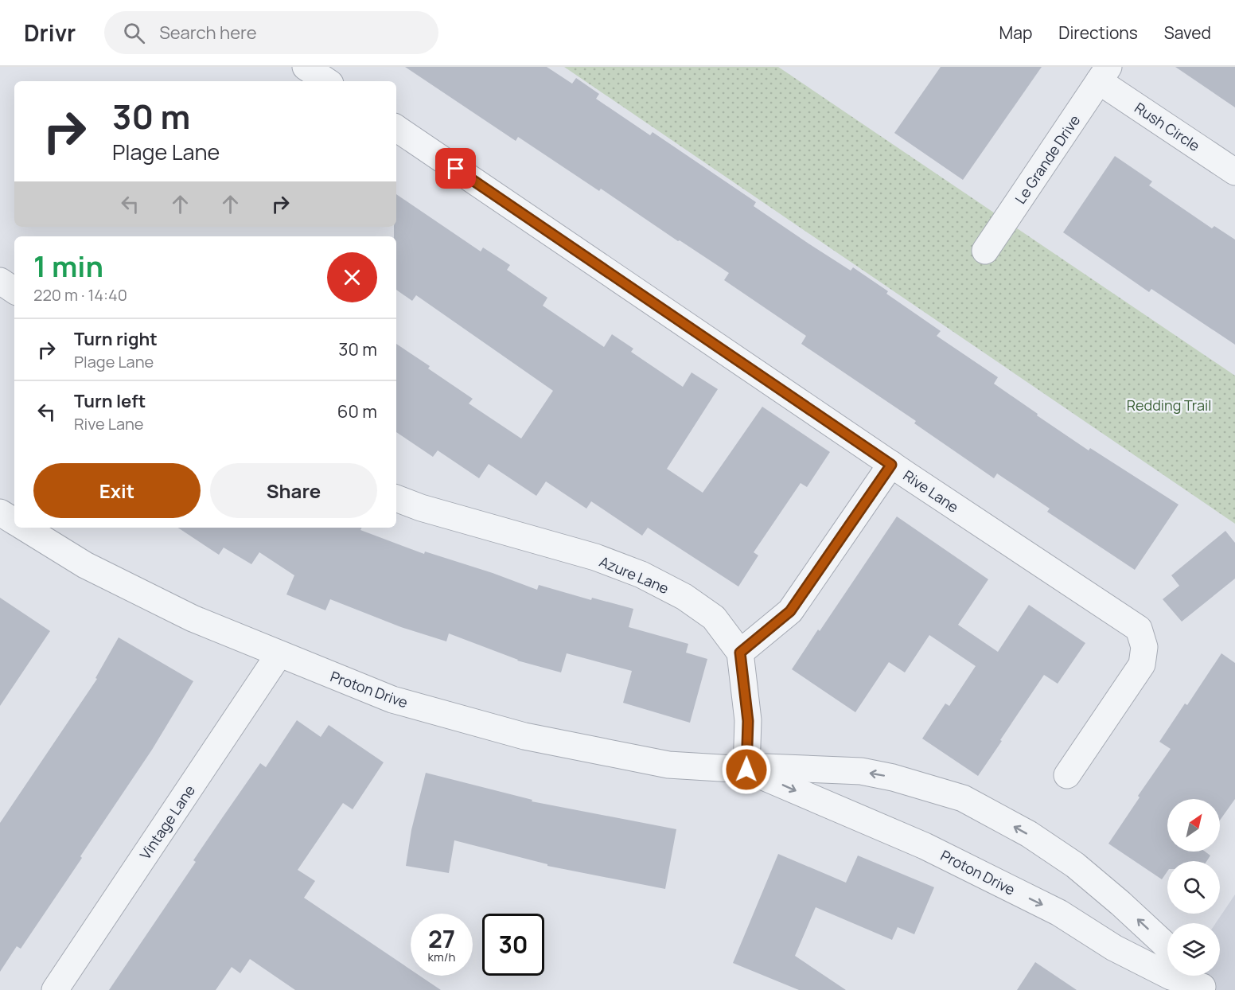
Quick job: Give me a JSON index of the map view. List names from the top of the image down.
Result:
{
  "streets": {
    "street": [
      "Rush Circle",
      "Le Grande Drive",
      "Rive Lane",
      "Azure Lane",
      "Proton Drive",
      "Vintage Lane"
    ]
  },
  "crossings": [
    ["Rush Circle", "Le Grande Drive"],
    ["Proton Drive", "Vintage Lane"]
  ],
  "parks": ["Redding Trail"],
  "north": "top right",
  "page": {
    "header": "Drivr",
    "search": "Search here",
    "nav": ["Map", "Directions", "Saved"],
    "turn": ["30 m", "Plage Lane"],
    "heading": ["1 min", "220 m · 14:40"],
    "list": [
      {
        "name": "Turn right",
        "note": "Plage Lane",
        "value": "30 m"
      },
      {
        "name": "Turn left",
        "note": "Rive Lane",
        "value": "60 m"
      }
    ],
    "buttons": ["Exit", "Share"],
    "speed": "27 km/h",
    "limit": "30"
  }
}
